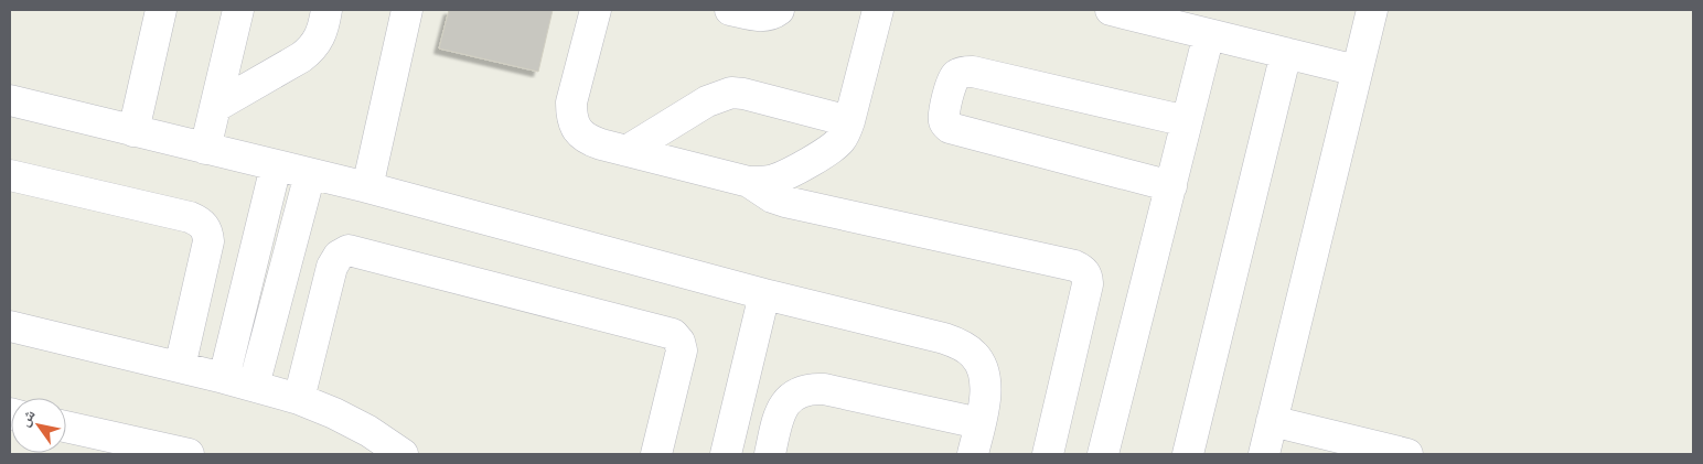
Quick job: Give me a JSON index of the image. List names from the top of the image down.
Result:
{
  "north": "top left"
}
